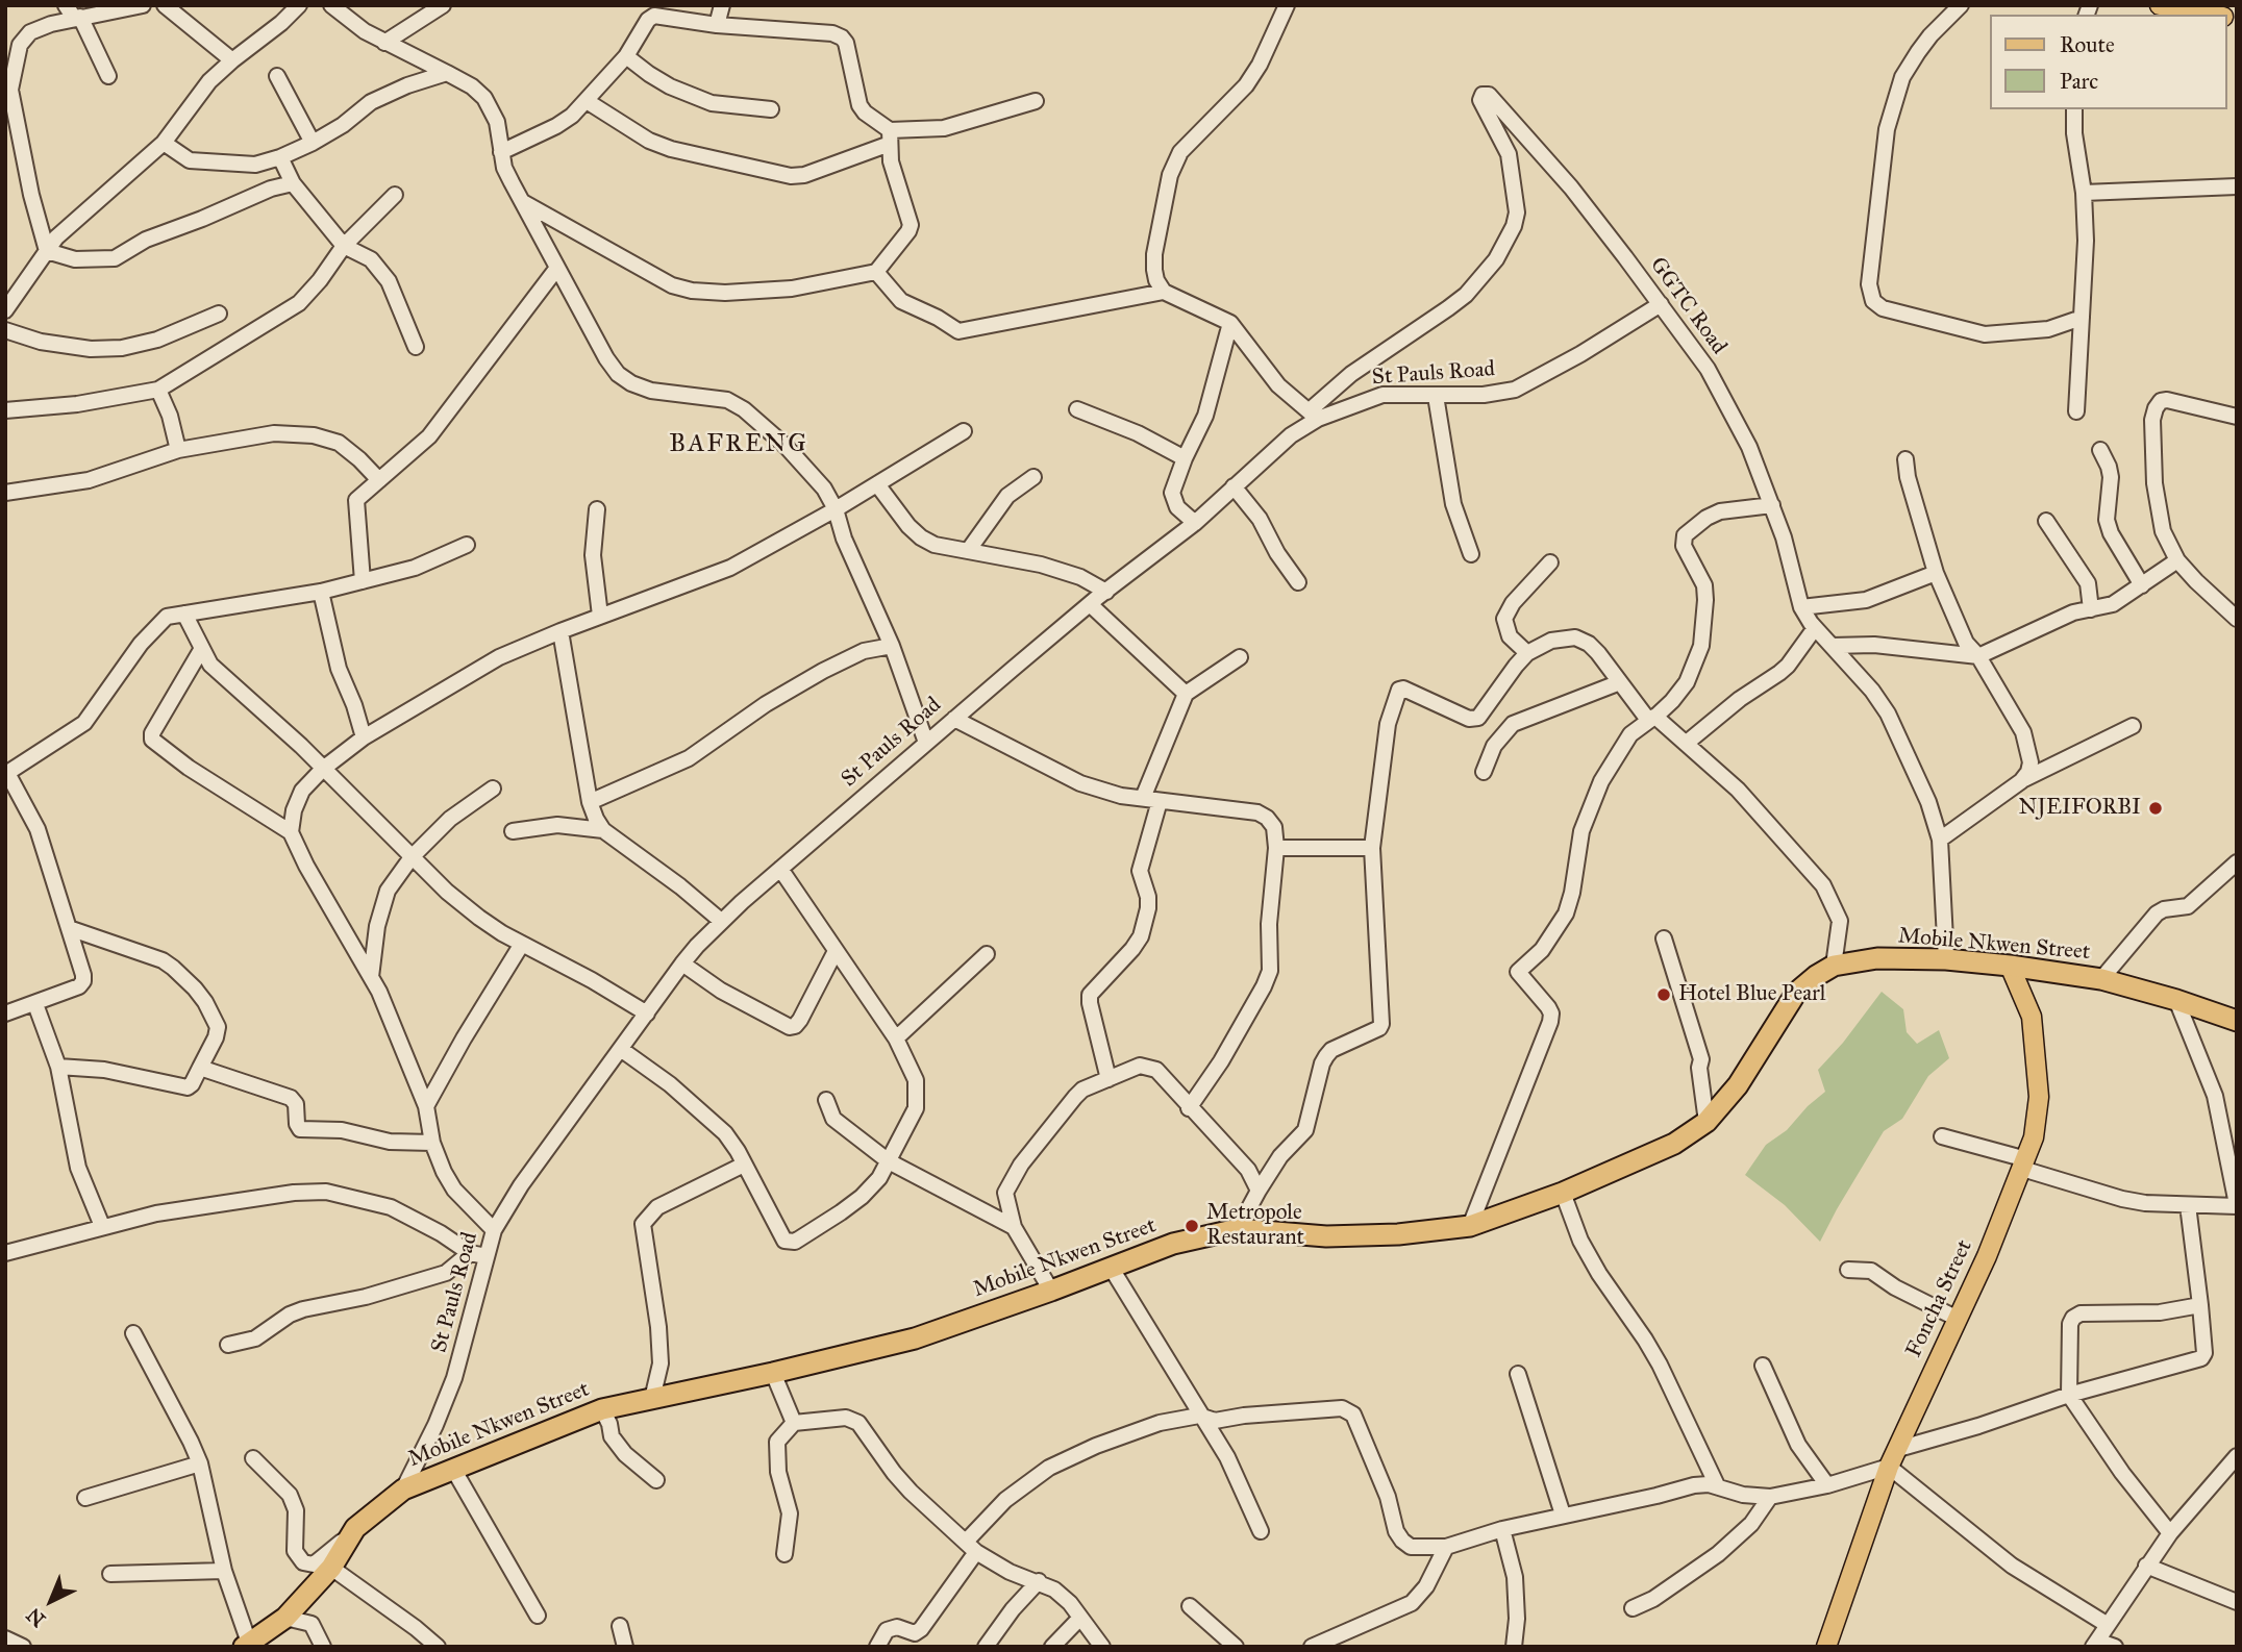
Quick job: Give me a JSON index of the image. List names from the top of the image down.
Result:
{
  "streets": {
    "highway": ["Mobile Nkwen Street"],
    "main road": ["Foncha Street"],
    "street": ["GGTC Road", "St Pauls Road"]
  },
  "crossings": [
    ["GGTC Road", "St Pauls Road"],
    ["GGTC Road", "Mobile Nkwen Street"],
    ["St Pauls Road", "Mobile Nkwen Street"],
    ["Mobile Nkwen Street", "Foncha Street"]
  ],
  "districts": ["BAFRENG"],
  "places": ["NJEIFORBI", "Hotel Blue Pearl", "Metropole Restaurant"],
  "legend": ["Route", "Parc"],
  "north": "bottom left"
}
